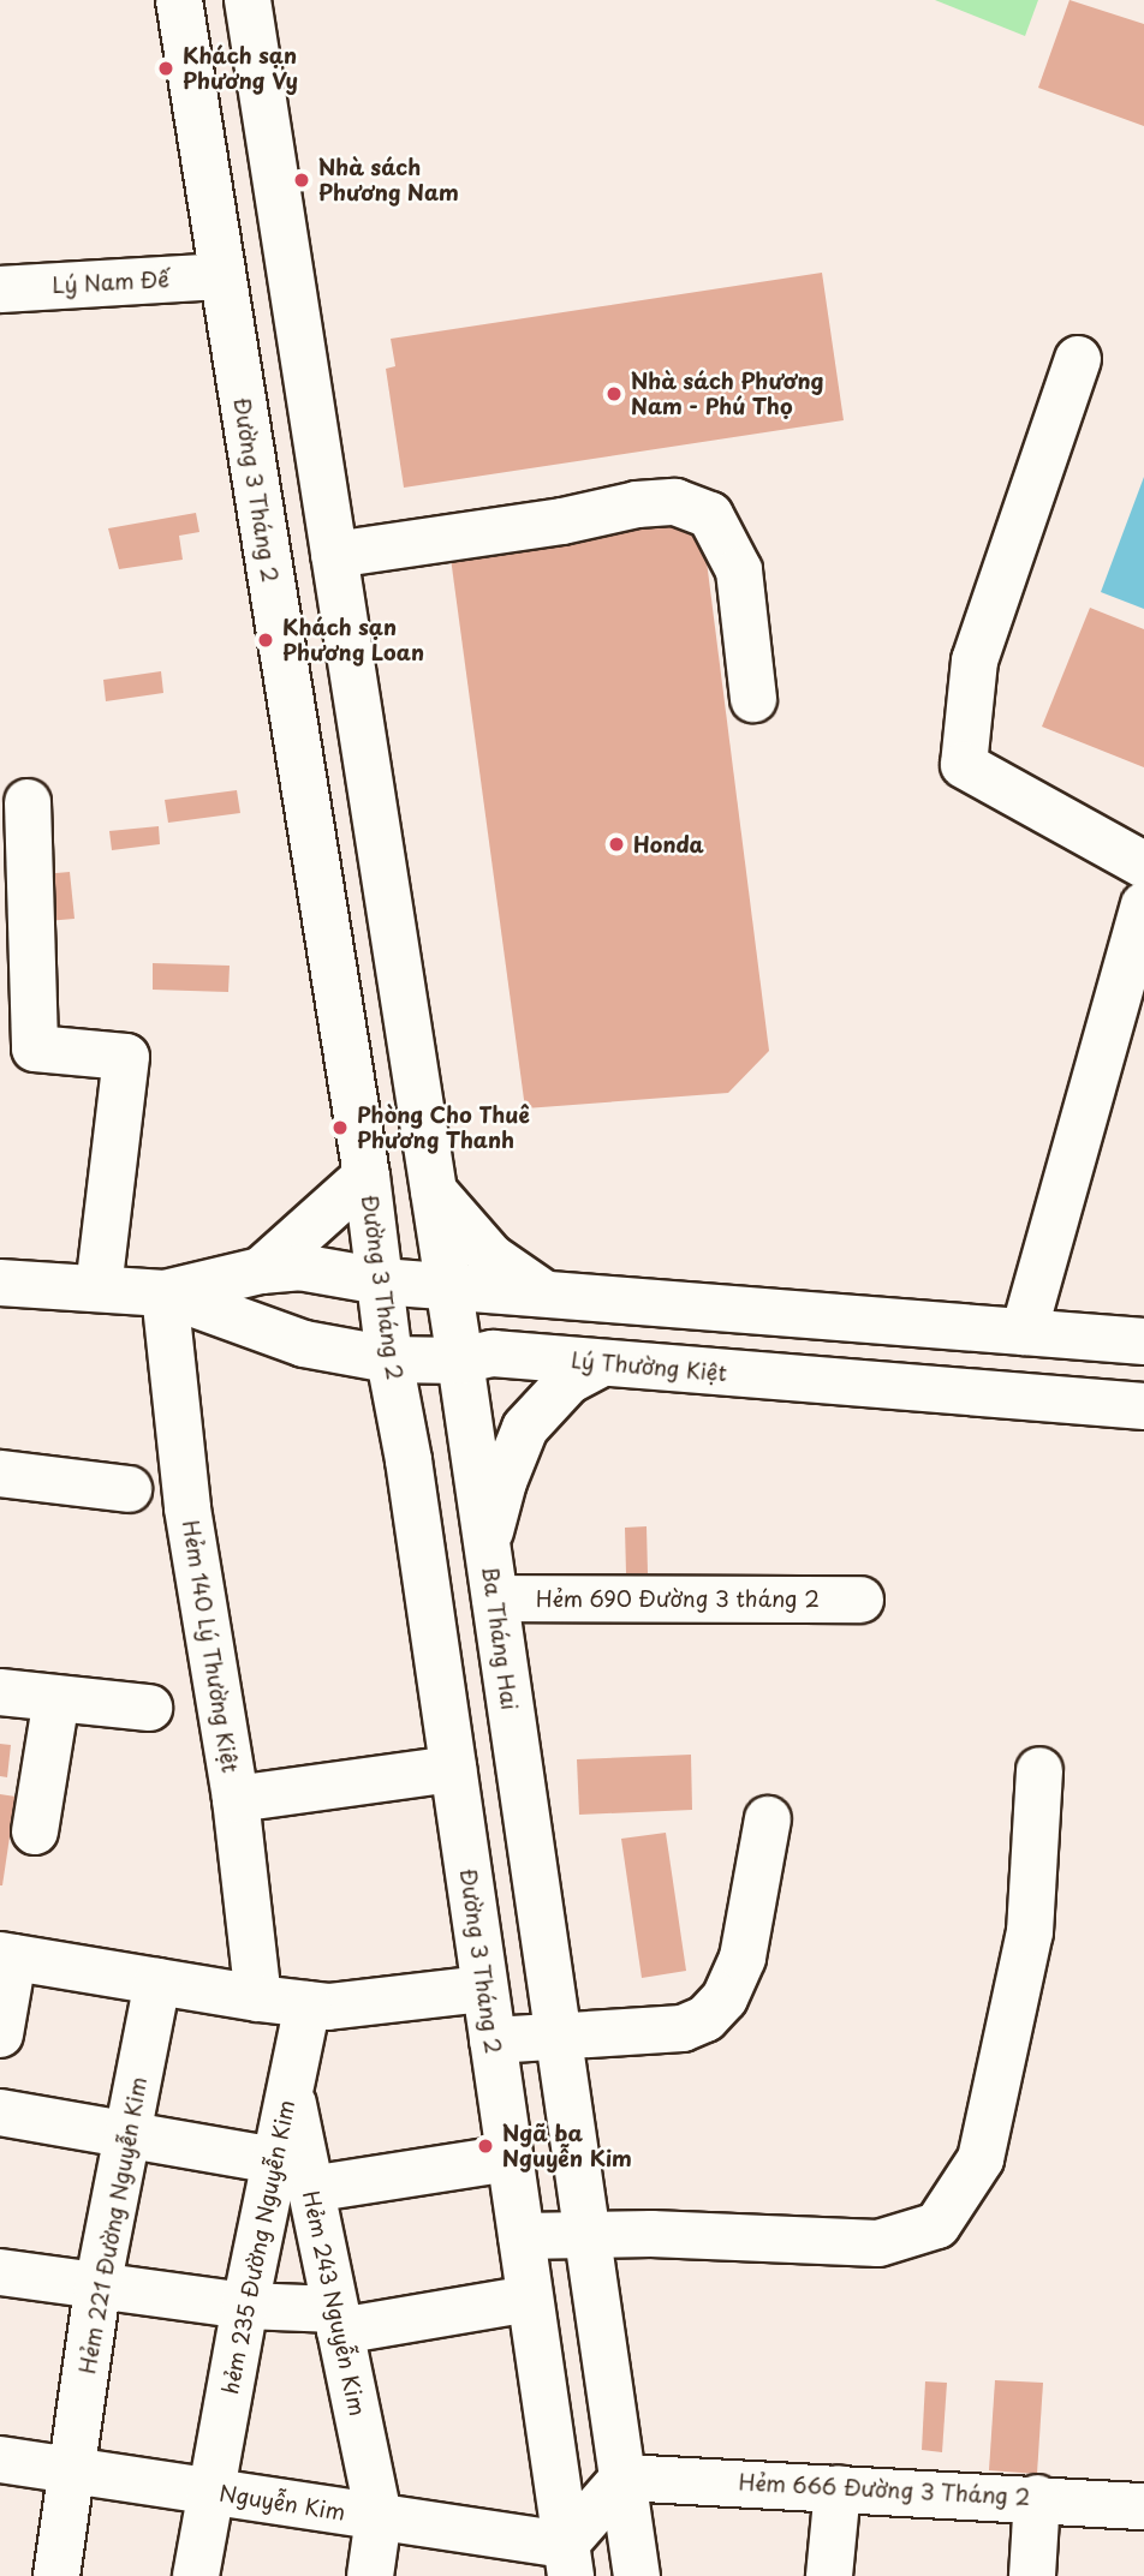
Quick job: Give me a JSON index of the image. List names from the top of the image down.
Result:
{
  "streets": {
    "main road": [
      "Lý Nam Đế",
      "Đường 3 Tháng 2",
      "Lý Thường Kiệt",
      "Hẻm 690 Đường 3 tháng 2",
      "Ba Tháng Hai",
      "Hẻm 140 Lý Thường Kiệt",
      "Hẻm 221 Đường Nguyễn Kim",
      "hẻm 235 Đường Nguyễn Kim",
      "Hẻm 243 Nguyễn Kim",
      "Hẻm 666 Đường 3 Tháng 2",
      "Nguyễn Kim"
    ]
  },
  "crossings": [
    ["Lý Nam Đế", "Đường 3 Tháng 2"],
    ["Đường 3 Tháng 2", "Lý Thường Kiệt"],
    ["Đường 3 Tháng 2", "Nguyễn Kim"],
    ["Lý Thường Kiệt", "Hẻm 140 Lý Thường Kiệt"],
    ["Hẻm 690 Đường 3 tháng 2", "Ba Tháng Hai"],
    ["Hẻm 221 Đường Nguyễn Kim", "Nguyễn Kim"],
    ["hẻm 235 Đường Nguyễn Kim", "Hẻm 243 Nguyễn Kim"],
    ["hẻm 235 Đường Nguyễn Kim", "Nguyễn Kim"],
    ["Hẻm 243 Nguyễn Kim", "Nguyễn Kim"]
  ],
  "places": [
    "Khách sạn Phương Vy",
    "Nhà sách Phương Nam",
    "Nhà sách Phương Nam - Phú Thọ",
    "Khách sạn Phương Loan",
    "Honda",
    "Phòng Cho Thuê Phương Thanh",
    "Ngã ba Nguyễn Kim"
  ]
}
